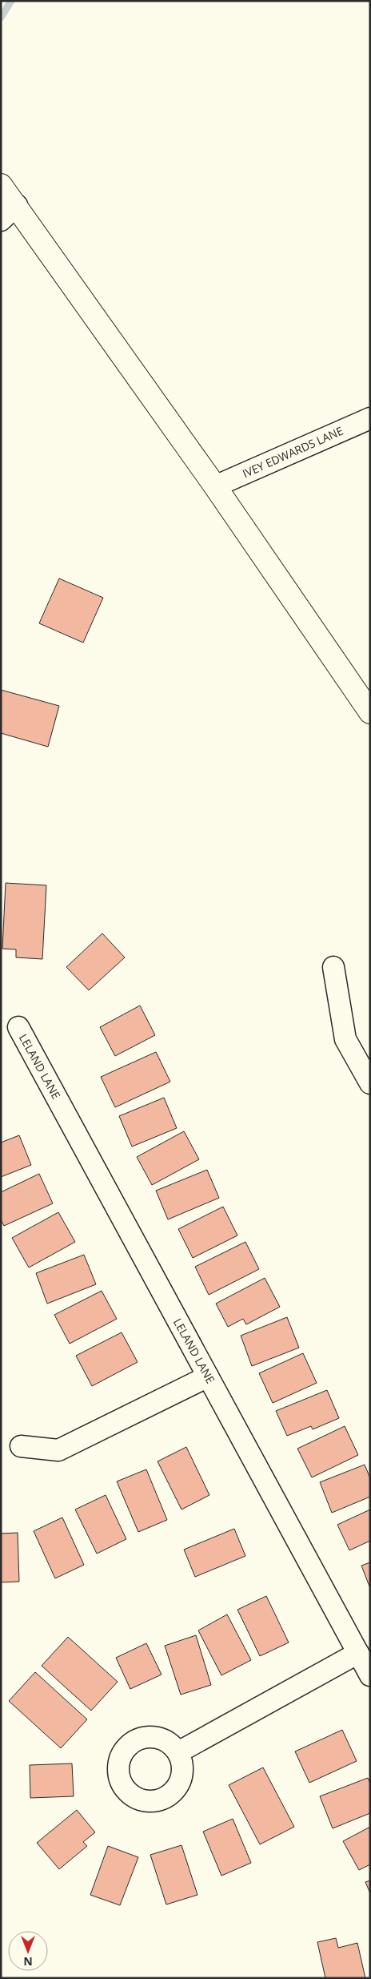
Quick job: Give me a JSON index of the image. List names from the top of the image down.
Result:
{
  "streets": {
    "street": ["IVEY EDWARDS LANE", "LELAND LANE"]
  },
  "north": "bottom"
}
